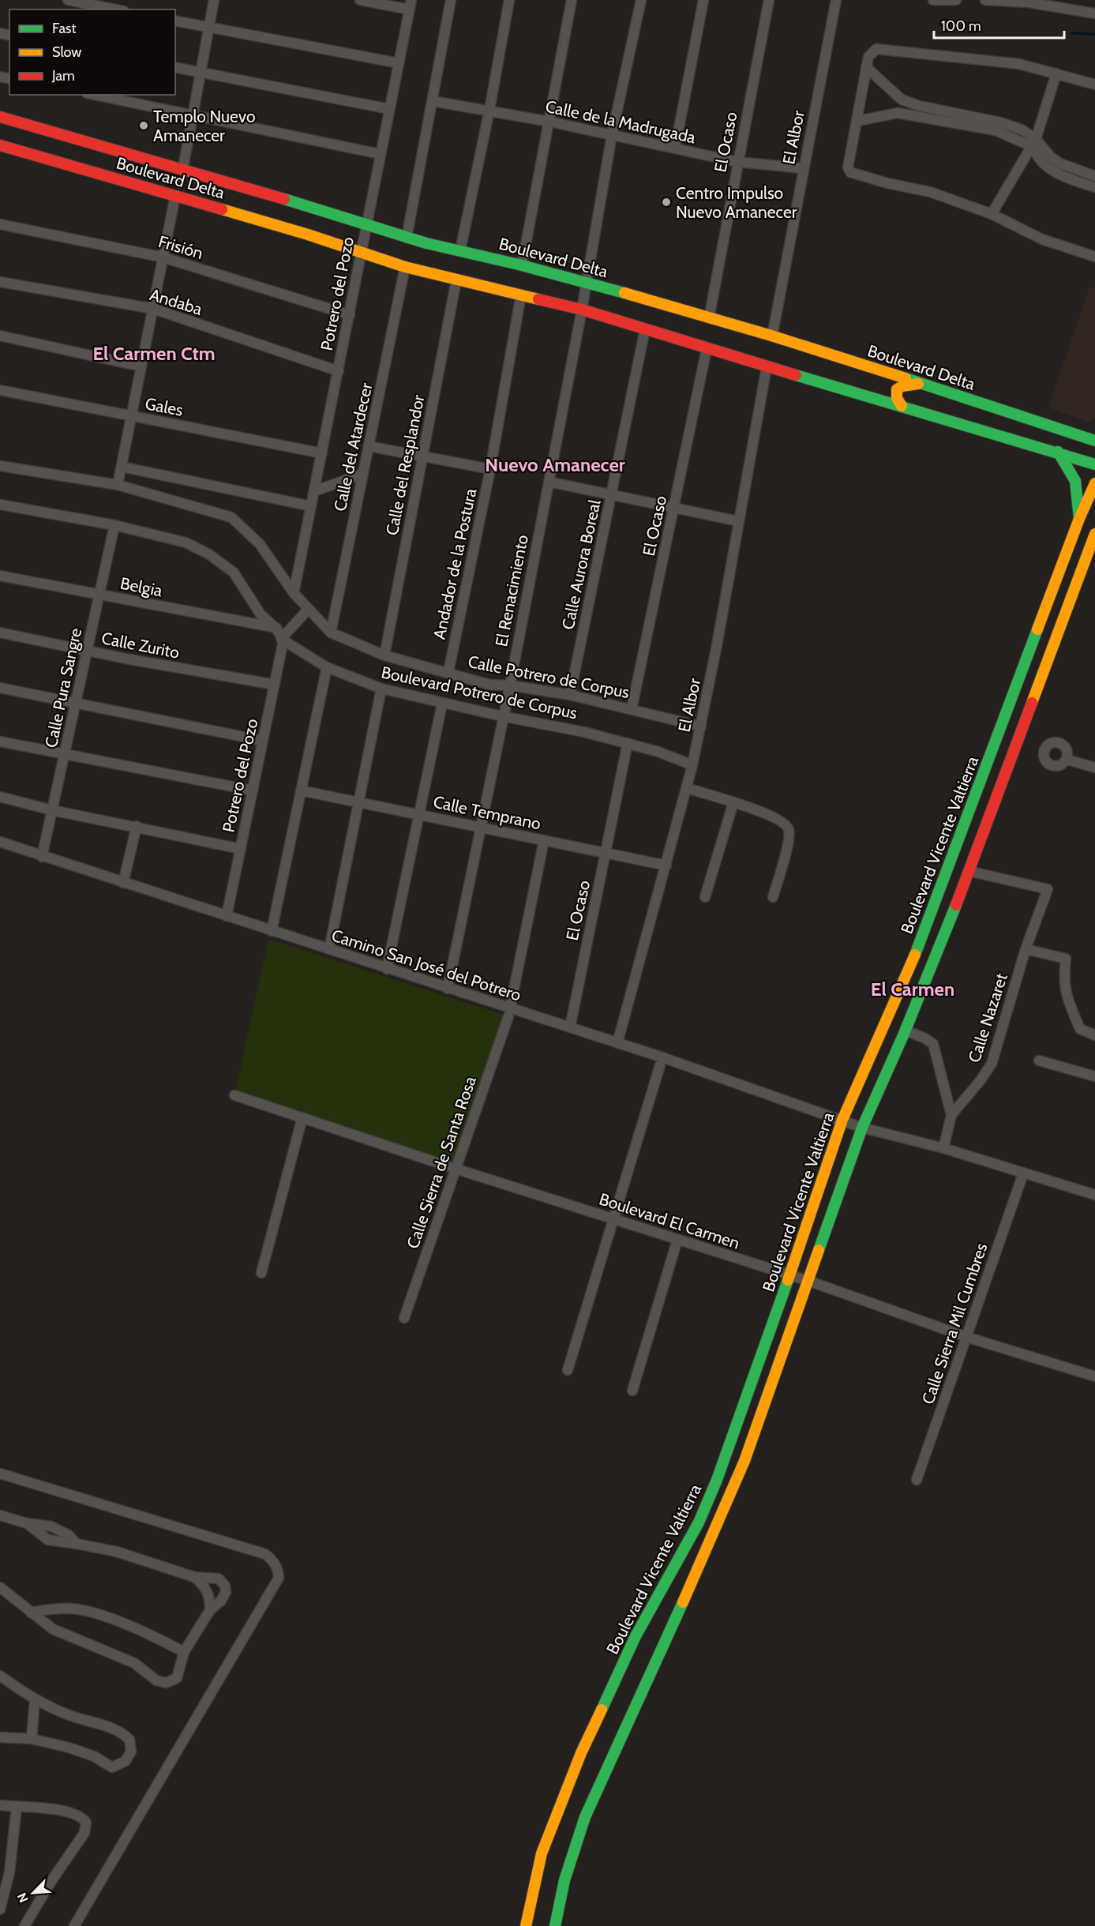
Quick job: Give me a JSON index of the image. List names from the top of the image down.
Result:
{
  "streets": {
    "main road": ["Boulevard Delta", "Boulevard Vicente Valtierra"],
    "street": [
      "Calle de la Madrugada",
      "El Albor",
      "El Ocaso",
      "Frisión",
      "Potrero del Pozo",
      "Andaba",
      "Gales",
      "Calle del Atardecer",
      "Calle del Resplandor",
      "Andador de la Postura",
      "Calle Aurora Boreal",
      "Belgia",
      "El Renacimiento",
      "Calle Zurito",
      "Calle Potrero de Corpus",
      "Calle Pura Sangre",
      "Boulevard Potrero de Corpus",
      "Calle Temprano",
      "Camino San José del Potrero",
      "Calle Nazaret",
      "Calle Sierra de Santa Rosa",
      "Boulevard El Carmen",
      "Calle Sierra Mil Cumbres"
    ]
  },
  "crossings": [
    ["Calle de la Madrugada", "El Albor"],
    ["Calle de la Madrugada", "El Ocaso"],
    ["Calle de la Madrugada", "El Renacimiento"],
    ["El Albor", "Boulevard Delta"],
    ["El Albor", "Calle Potrero de Corpus"],
    ["El Albor", "Boulevard Potrero de Corpus"],
    ["El Albor", "Calle Temprano"],
    ["El Albor", "Camino San José del Potrero"],
    ["El Ocaso", "Boulevard Delta"],
    ["El Ocaso", "Calle Potrero de Corpus"],
    ["El Ocaso", "Boulevard Potrero de Corpus"],
    ["El Ocaso", "Calle Temprano"],
    ["El Ocaso", "Camino San José del Potrero"],
    ["Boulevard Delta", "Potrero del Pozo"],
    ["Boulevard Delta", "Calle del Atardecer"],
    ["Boulevard Delta", "Calle del Resplandor"],
    ["Boulevard Delta", "Andador de la Postura"],
    ["Boulevard Delta", "Calle Aurora Boreal"],
    ["Boulevard Delta", "El Renacimiento"],
    ["Frisión", "Potrero del Pozo"],
    ["Potrero del Pozo", "Andaba"],
    ["Potrero del Pozo", "Gales"],
    ["Potrero del Pozo", "Calle Zurito"],
    ["Potrero del Pozo", "Calle Potrero de Corpus"],
    ["Potrero del Pozo", "Boulevard Potrero de Corpus"],
    ["Potrero del Pozo", "Camino San José del Potrero"],
    ["Calle del Atardecer", "Calle Potrero de Corpus"],
    ["Calle del Resplandor", "Calle Potrero de Corpus"],
    ["Andador de la Postura", "Calle Potrero de Corpus"],
    ["Calle Aurora Boreal", "Calle Potrero de Corpus"],
    ["Belgia", "Calle Pura Sangre"],
    ["El Renacimiento", "Calle Potrero de Corpus"],
    ["El Renacimiento", "Boulevard Potrero de Corpus"],
    ["El Renacimiento", "Calle Temprano"],
    ["El Renacimiento", "Camino San José del Potrero"],
    ["Calle Zurito", "Calle Pura Sangre"],
    ["Calle Pura Sangre", "Camino San José del Potrero"],
    ["Boulevard Vicente Valtierra", "Camino San José del Potrero"],
    ["Boulevard Vicente Valtierra", "Boulevard El Carmen"],
    ["Camino San José del Potrero", "Calle Nazaret"],
    ["Camino San José del Potrero", "Calle Sierra de Santa Rosa"],
    ["Calle Sierra de Santa Rosa", "Boulevard El Carmen"],
    ["Boulevard El Carmen", "Calle Sierra Mil Cumbres"]
  ],
  "districts": ["El Carmen Ctm", "Nuevo Amanecer", "El Carmen"],
  "places": ["Templo Nuevo Amanecer", "Centro Impulso Nuevo Amanecer"],
  "legend": ["Fast", "Slow", "Jam"],
  "scale_bar": "100 m",
  "north": "bottom left"
}
